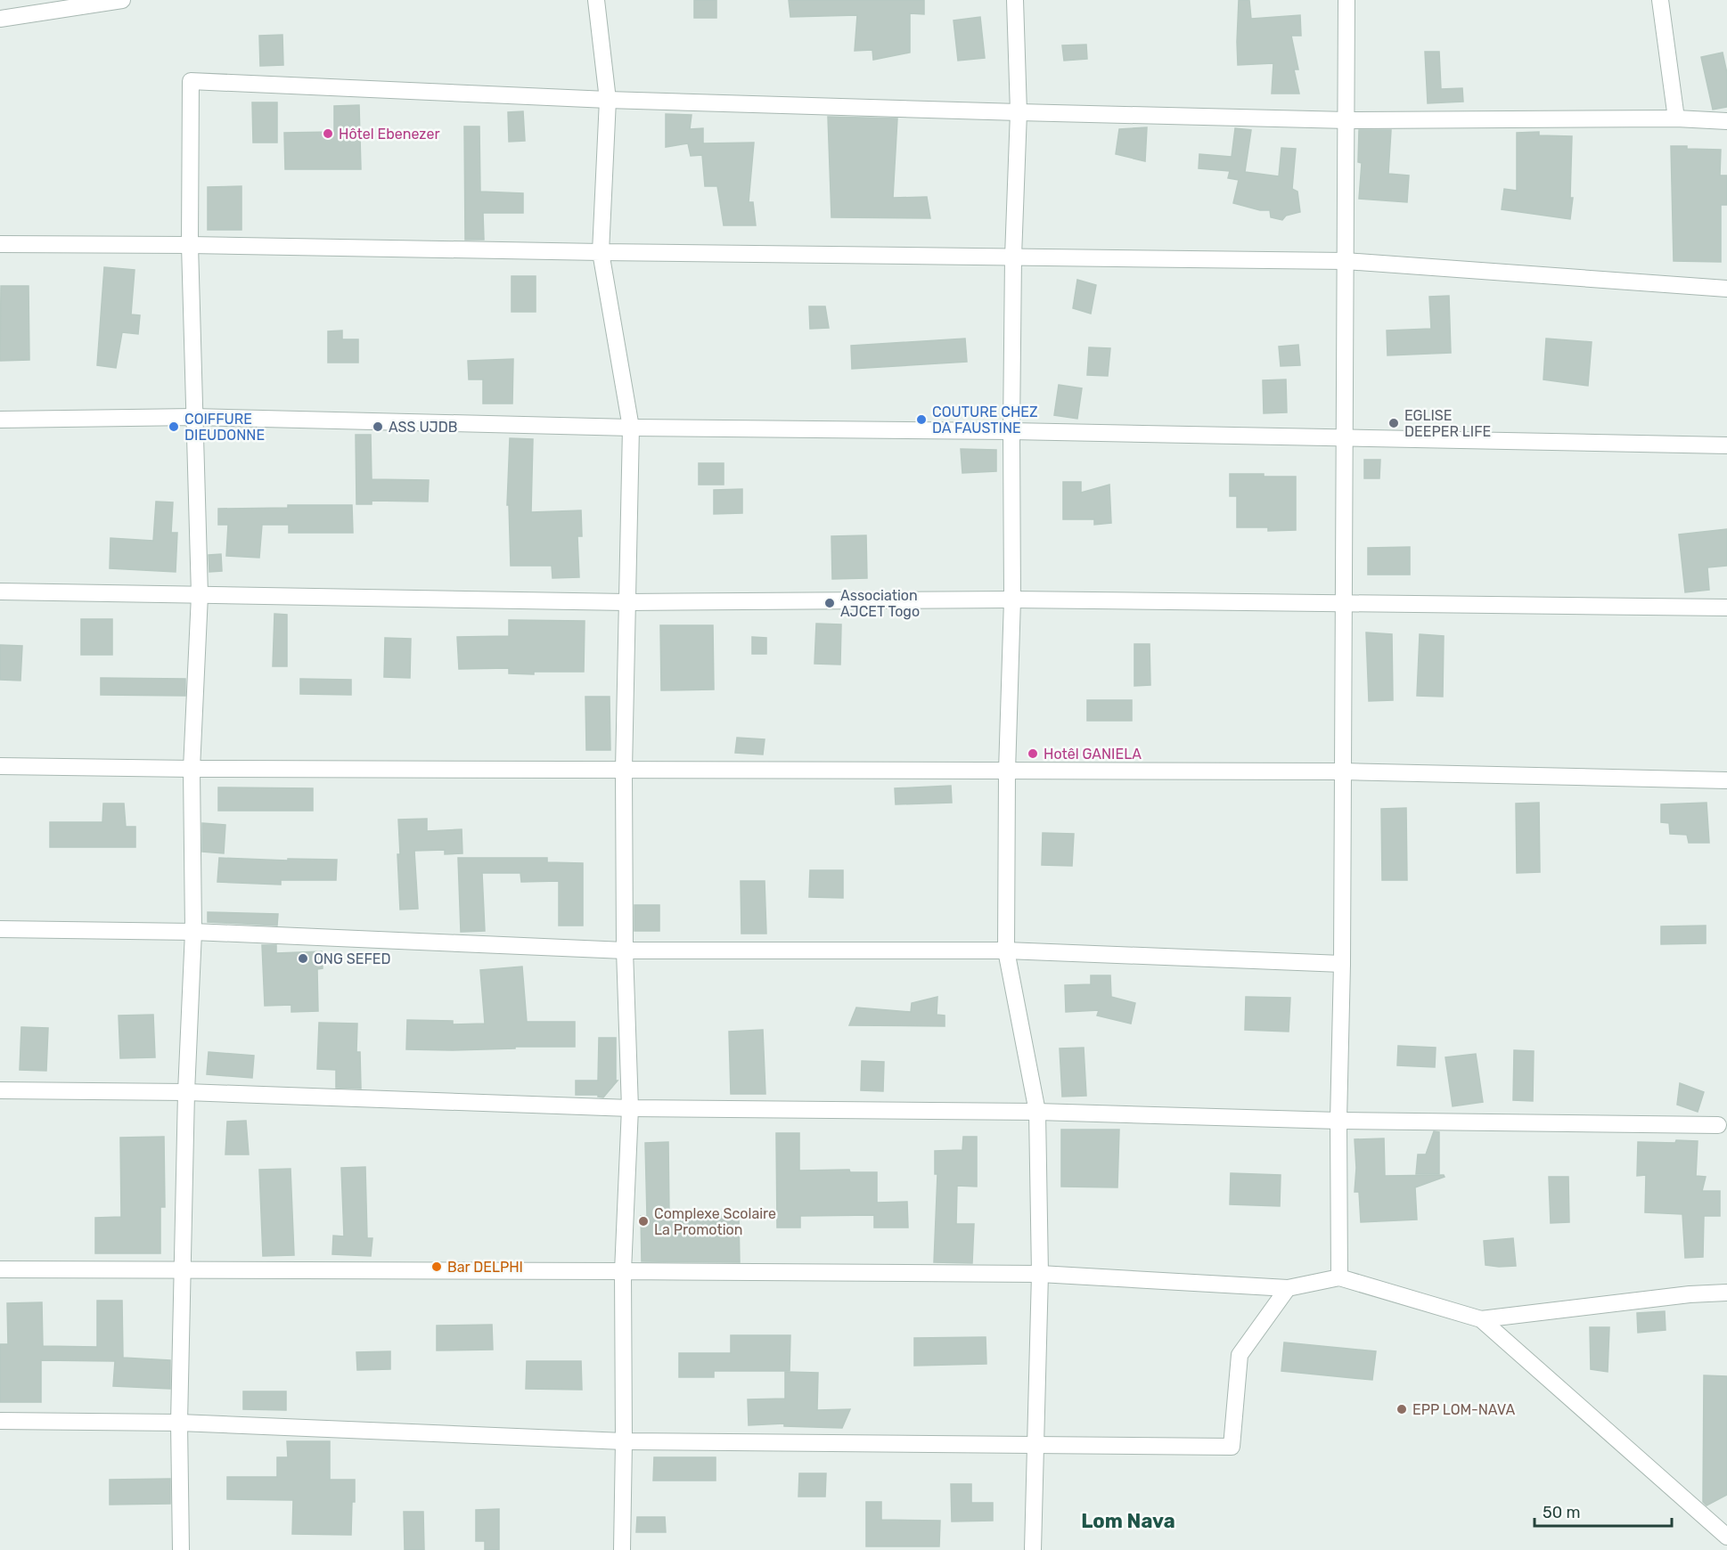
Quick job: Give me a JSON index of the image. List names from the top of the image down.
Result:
{
  "districts": ["Lom Nava"],
  "places": [
    "Hôtel Ebenezer",
    "COUTURE CHEZ DA FAUSTINE",
    "EGLISE DEEPER LIFE",
    "COIFFURE DIEUDONNE",
    "ASS UJDB",
    "Association AJCET Togo",
    "Hotêl GANIELA",
    "ONG SEFED",
    "Complexe Scolaire La Promotion",
    "Bar DELPHI",
    "EPP LOM-NAVA"
  ],
  "scale_bar": "50 m"
}
